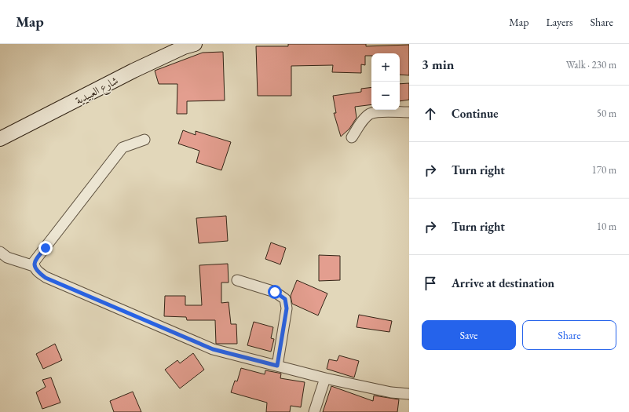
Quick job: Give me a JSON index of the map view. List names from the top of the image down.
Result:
{
  "streets": {
    "main road": ["شارع العبيدية"]
  },
  "page": {
    "header": "Map",
    "nav": ["Map", "Layers", "Share"],
    "heading": ["3 min", "Walk · 230 m"],
    "map_buttons": ["+", "−"],
    "list": [
      ["Continue", "50 m"],
      ["Turn right", "170 m"],
      ["Turn right", "10 m"],
      "Arrive at destination"
    ],
    "buttons": ["Save", "Share"]
  }
}
